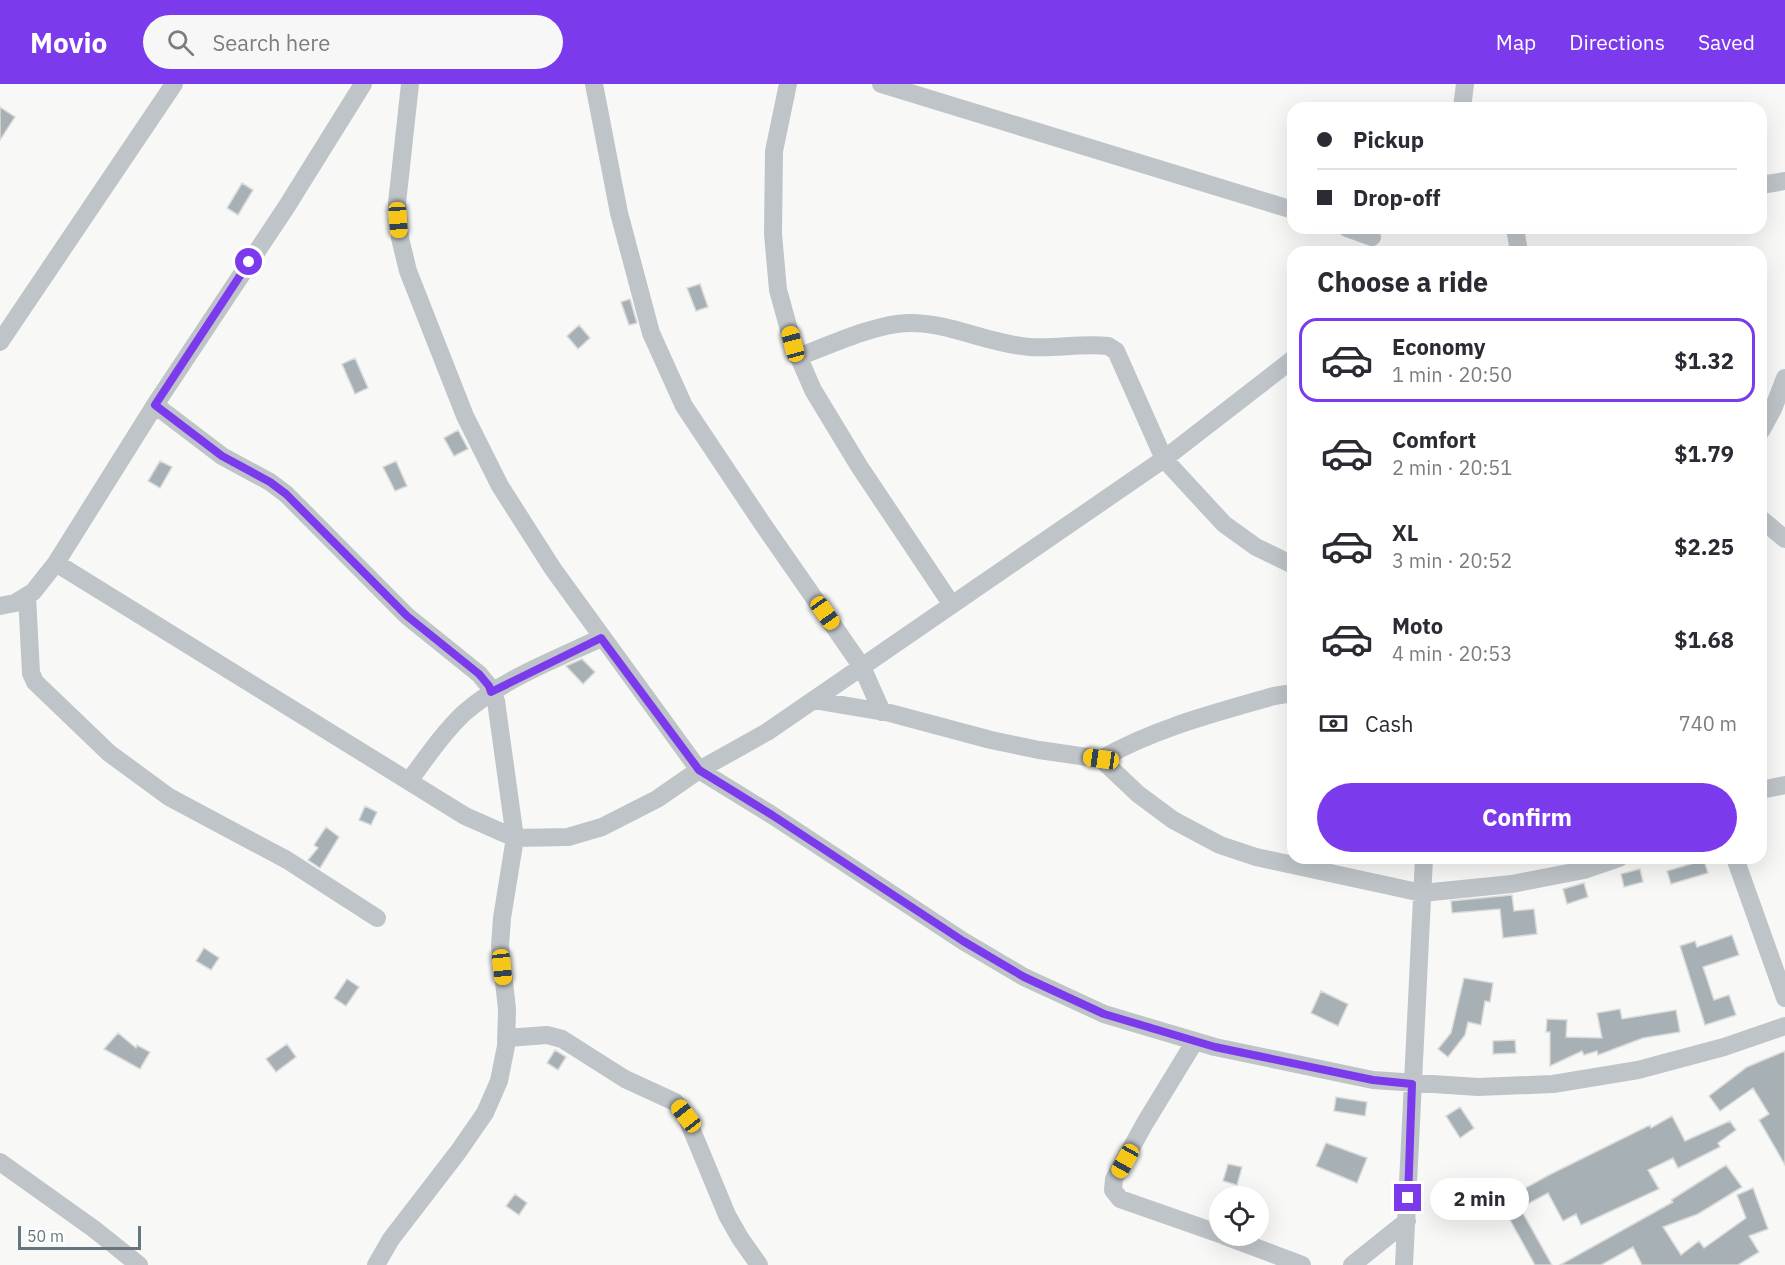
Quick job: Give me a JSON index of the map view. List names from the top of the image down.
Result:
{
  "scale_bar": "50 m",
  "page": {
    "header": "Movio",
    "search": "Search here",
    "nav": ["Map", "Directions", "Saved"],
    "banner": ["Pickup", "Drop-off"],
    "heading": "Choose a ride",
    "list": [
      {
        "name": "Economy",
        "note": "1 min · 20:50",
        "value": "$1.32"
      },
      {
        "name": "Comfort",
        "note": "2 min · 20:51",
        "value": "$1.79"
      },
      {
        "name": "XL",
        "note": "3 min · 20:52",
        "value": "$2.25"
      },
      {
        "name": "Moto",
        "note": "4 min · 20:53",
        "value": "$1.68"
      }
    ],
    "pay": ["Cash", "740 m"],
    "buttons": "Confirm",
    "bubble": "2 min",
    "scale": "50 m"
  }
}
